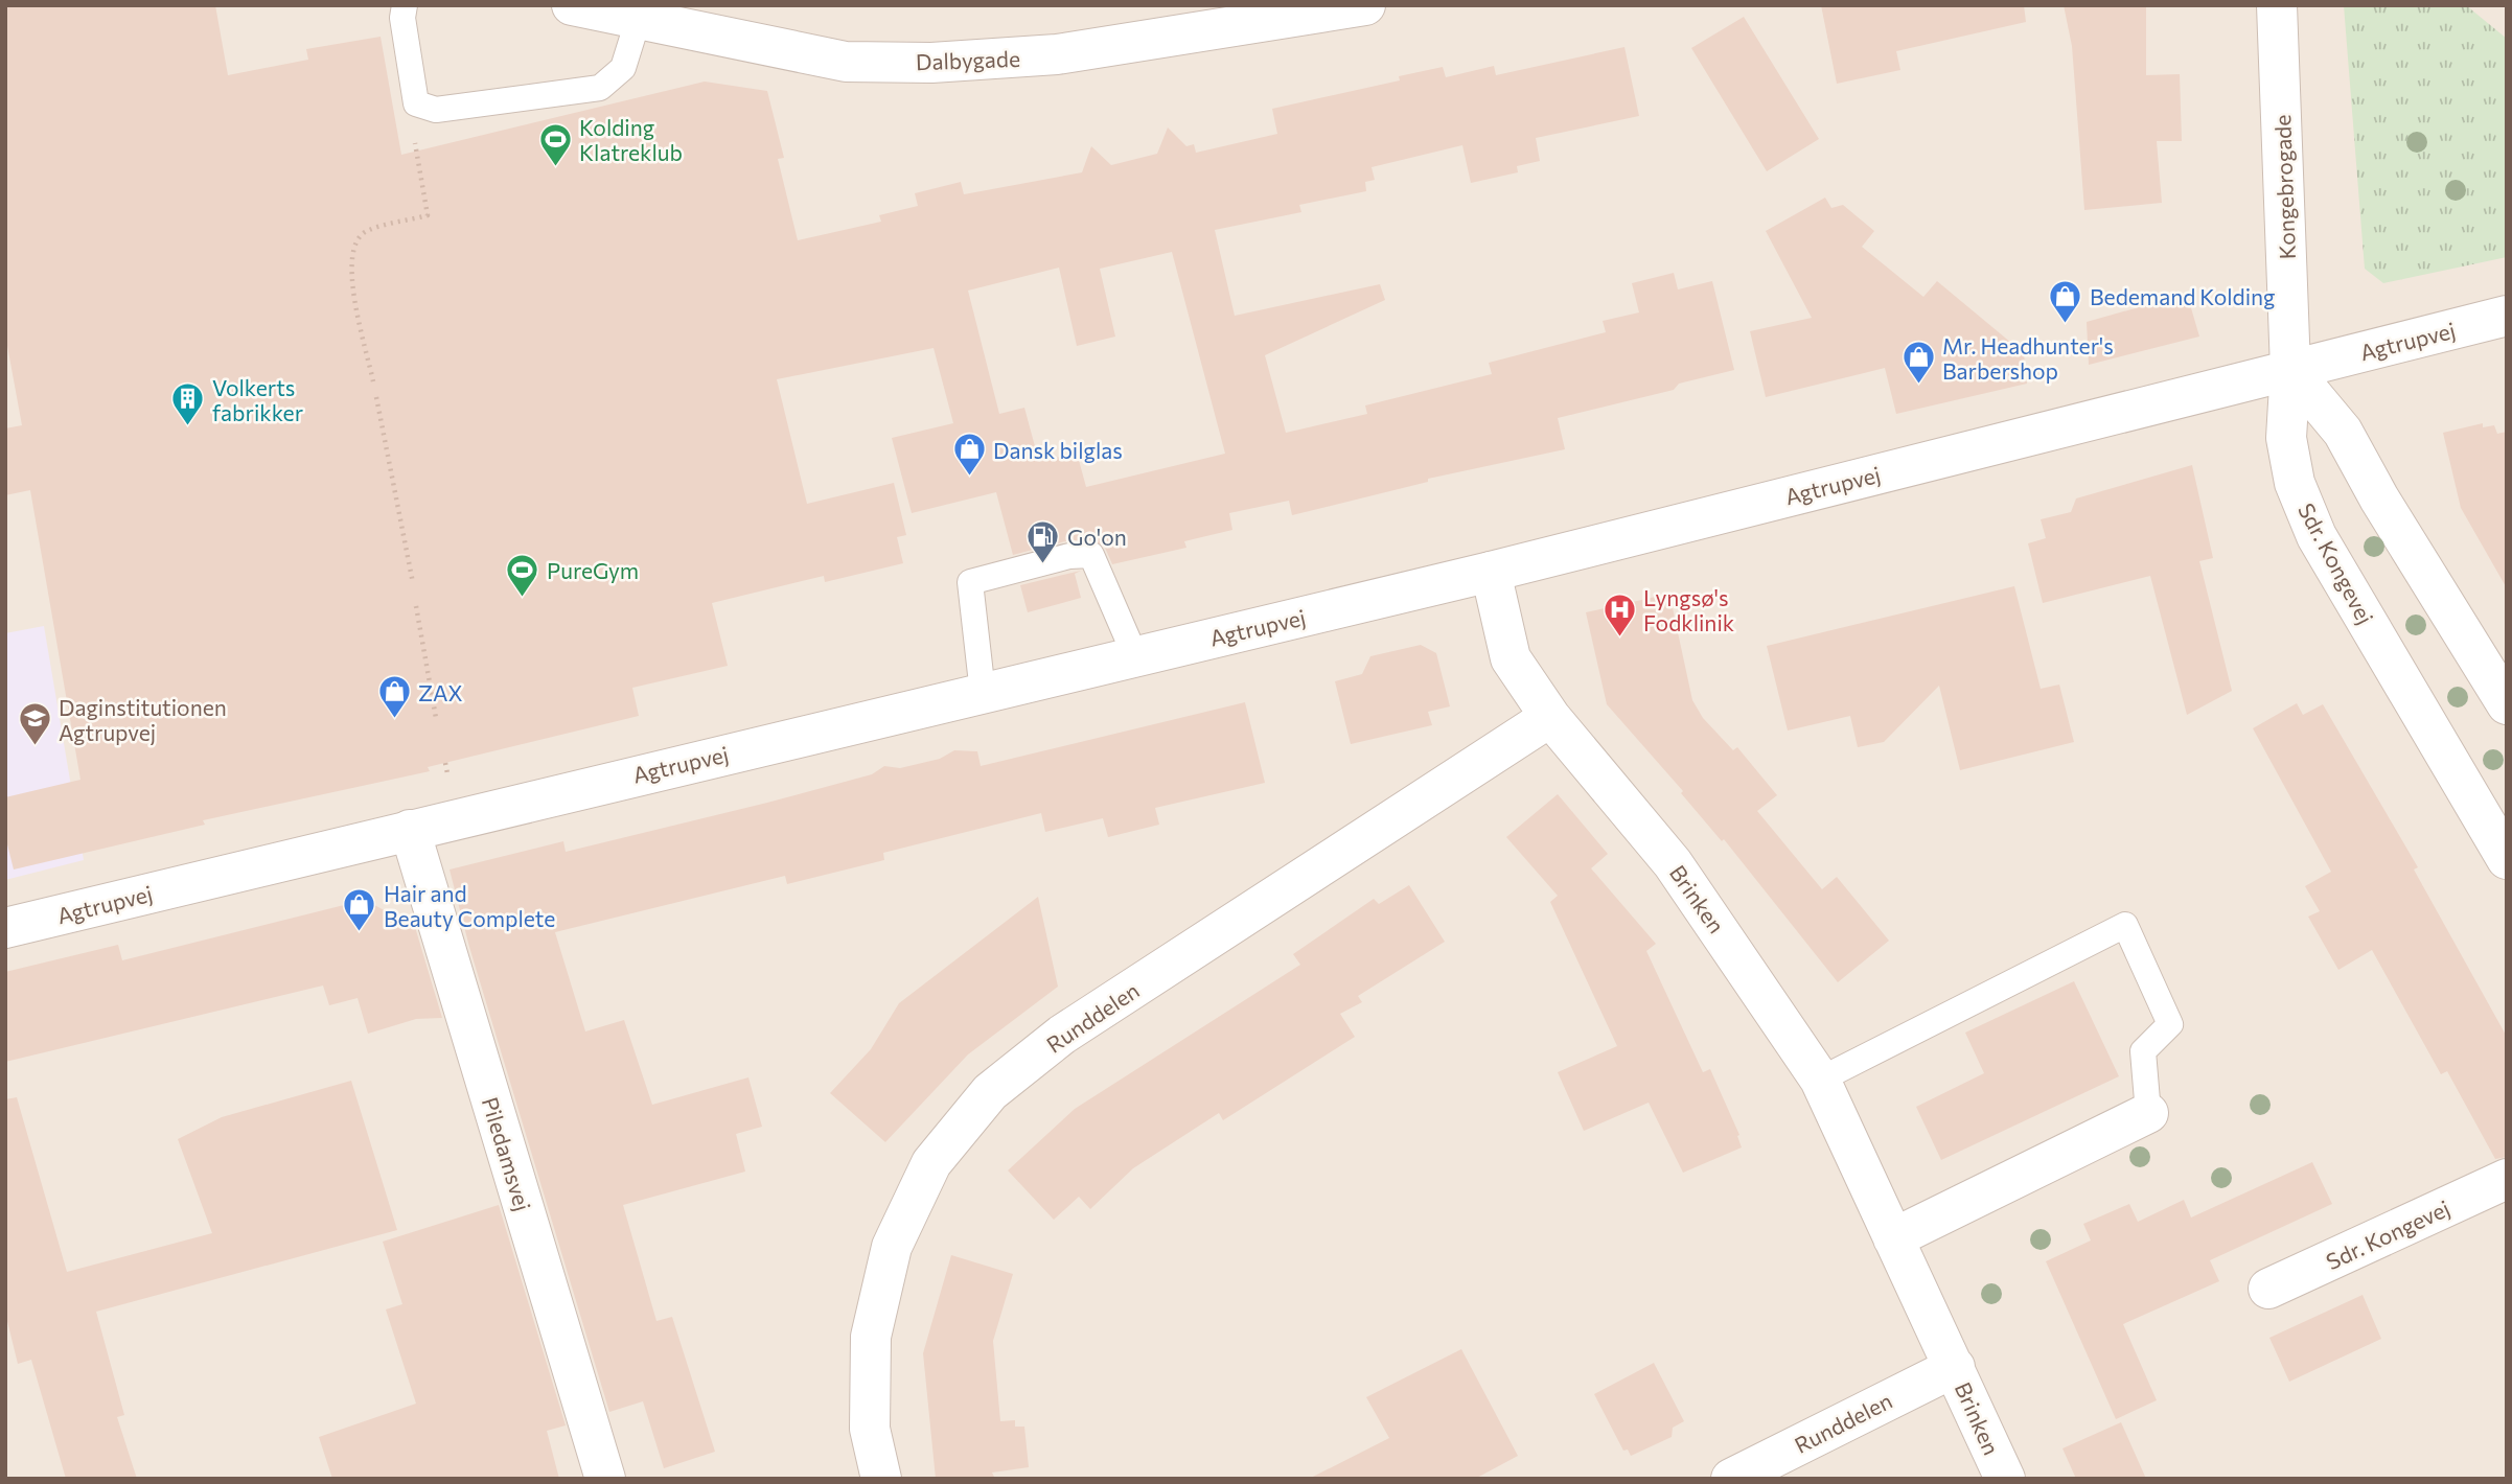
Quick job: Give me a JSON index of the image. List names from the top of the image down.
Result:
{
  "streets": {
    "street": [
      "Dalbygade",
      "Kongebrogade",
      "Agtrupvej",
      "Sdr. Kongevej",
      "Brinken",
      "Runddelen",
      "Piledamsvej"
    ]
  },
  "crossings": [
    ["Kongebrogade", "Agtrupvej"],
    ["Kongebrogade", "Sdr. Kongevej"],
    ["Agtrupvej", "Sdr. Kongevej"],
    ["Agtrupvej", "Brinken"],
    ["Agtrupvej", "Piledamsvej"],
    ["Brinken", "Runddelen"]
  ],
  "places": {
    "sports": ["Kolding Klatreklub", "PureGym"],
    "shop": [
      "Bedemand Kolding",
      "Mr. Headhunter's Barbershop",
      "Dansk bilglas",
      "ZAX",
      "Hair and Beauty Complete"
    ],
    "building": ["Volkerts fabrikker"],
    "fuel station": ["Go'on"],
    "hospital": ["Lyngsø's Fodklinik"],
    "school or university": ["Daginstitutionen Agtrupvej"]
  }
}
